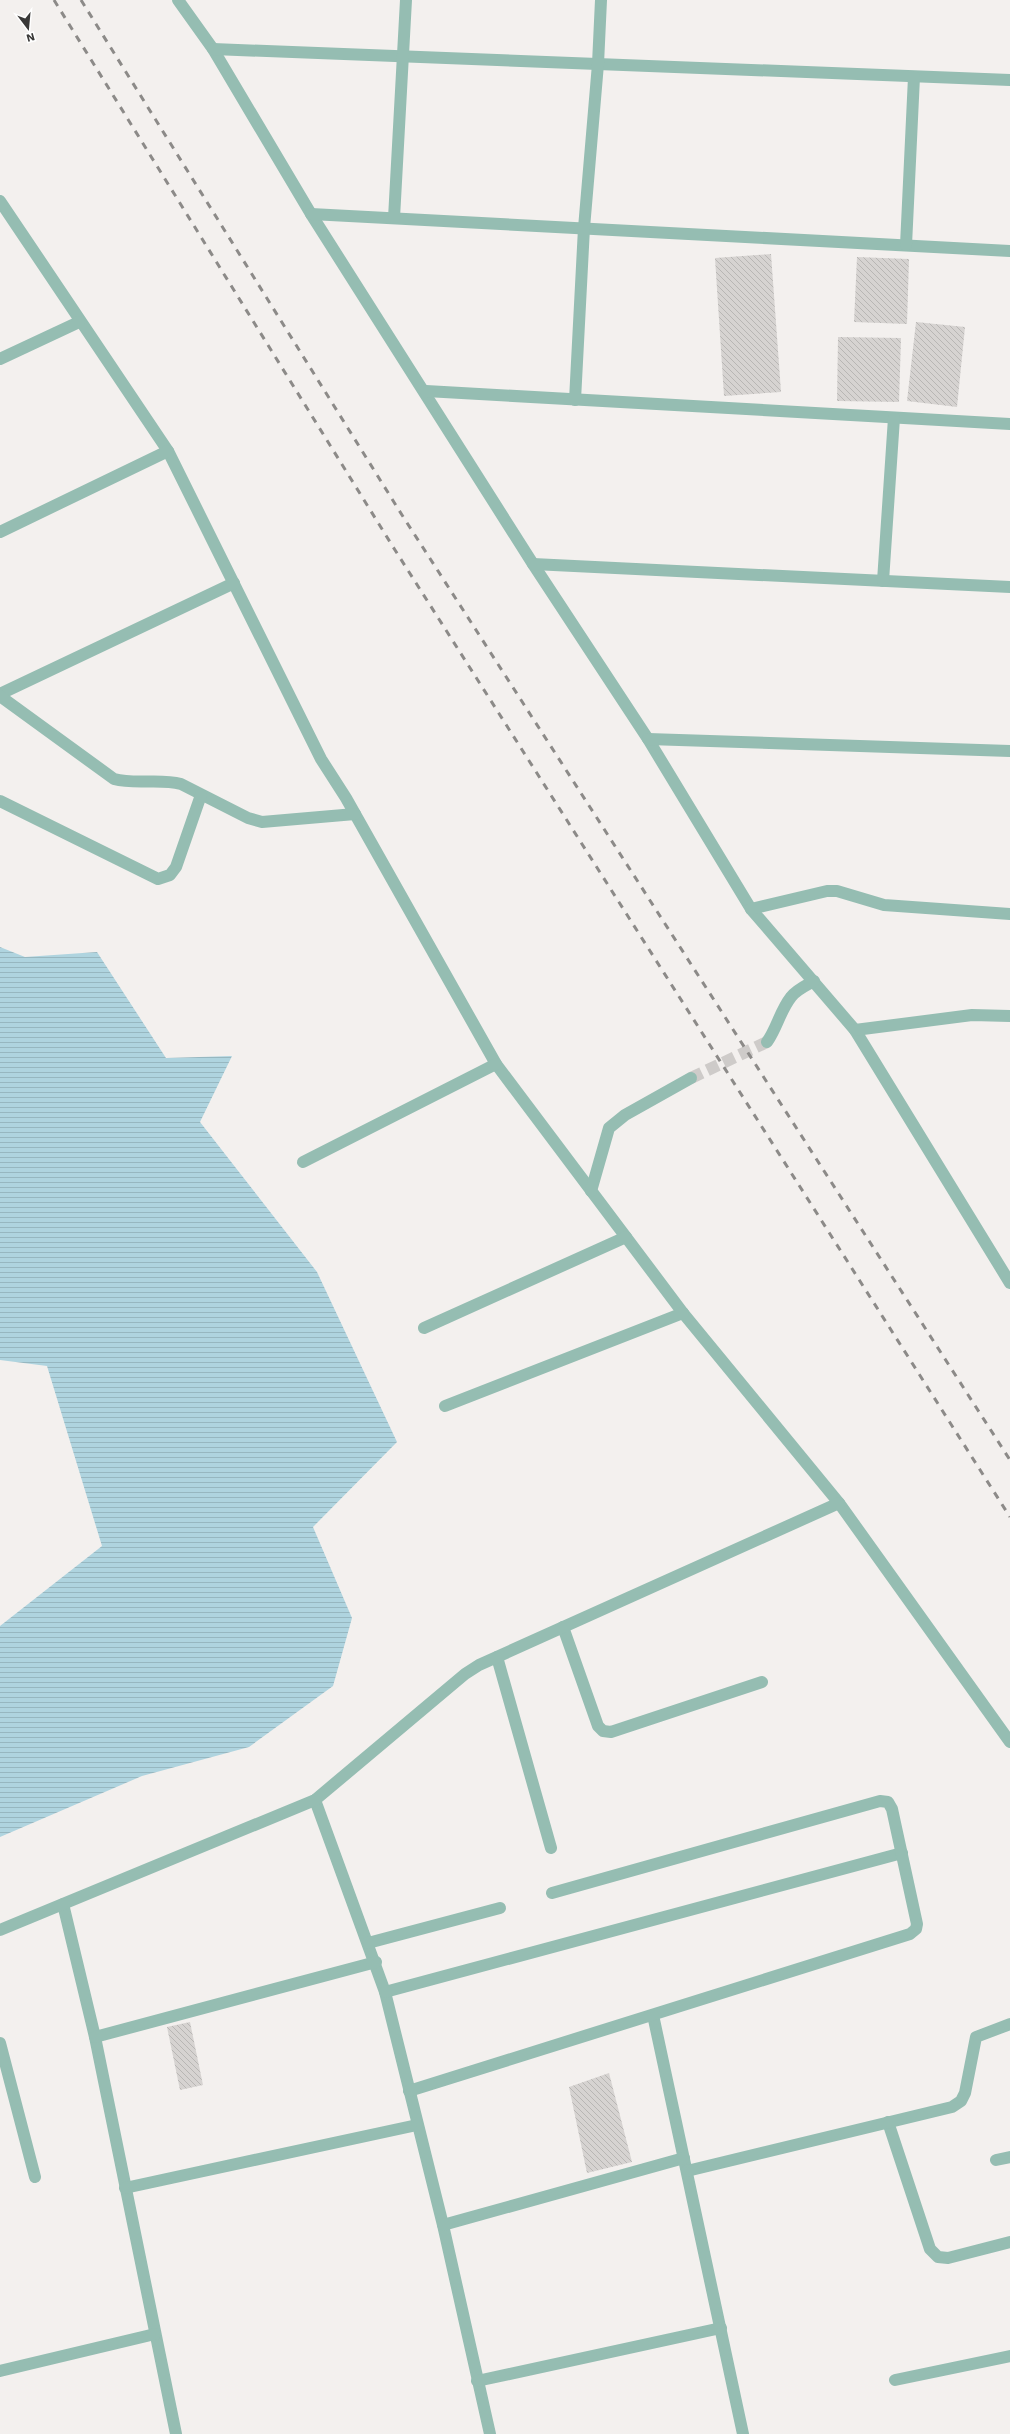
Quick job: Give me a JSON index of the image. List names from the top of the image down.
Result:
{
  "north": "bottom"
}
